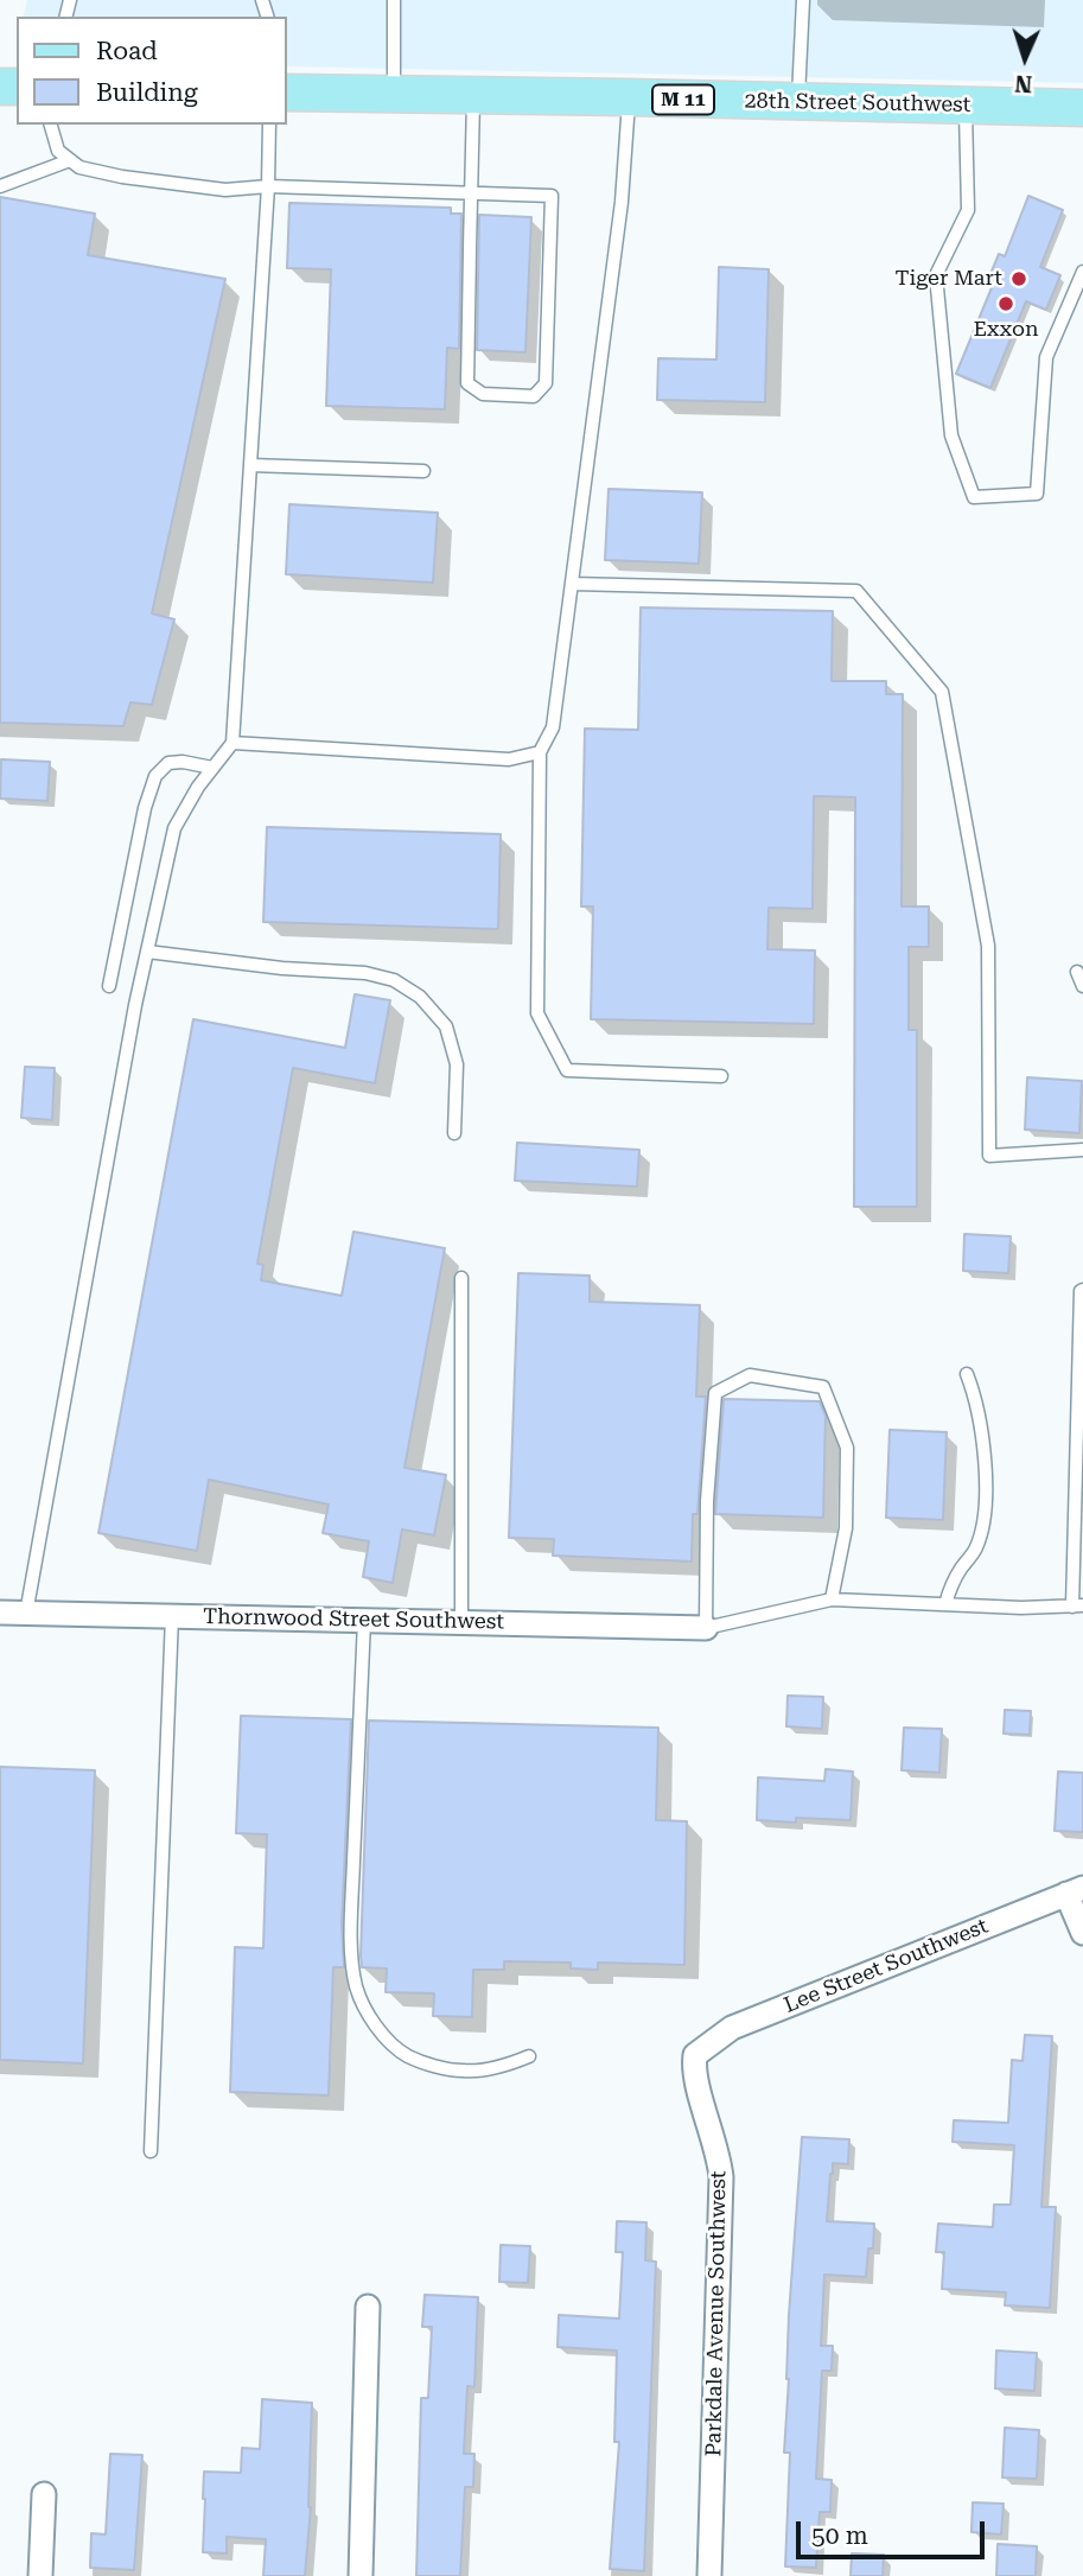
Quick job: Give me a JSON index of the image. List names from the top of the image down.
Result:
{
  "streets": {
    "main road": ["M 11", "28th Street Southwest"],
    "street": ["Thornwood Street Southwest", "Lee Street Southwest", "Parkdale Avenue Southwest"]
  },
  "crossings": [
    ["Lee Street Southwest", "Parkdale Avenue Southwest"]
  ],
  "places": ["Tiger Mart", "Exxon"],
  "legend": ["Road", "Building"],
  "scale_bar": "50 m",
  "north": "bottom"
}
